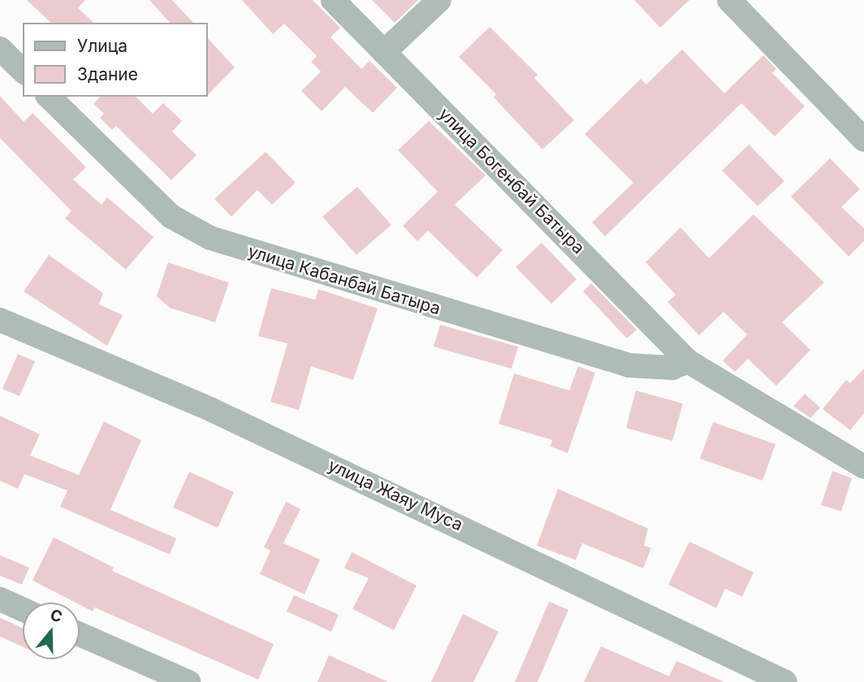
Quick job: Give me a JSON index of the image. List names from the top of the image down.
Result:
{
  "streets": {
    "street": ["улица Богенбай Батыра", "улица Кабанбай Батыра", "улица Жаяу Муса"]
  },
  "crossings": [
    ["улица Богенбай Батыра", "улица Кабанбай Батыра"]
  ],
  "legend": ["Улица", "Здание"],
  "north": "top"
}
